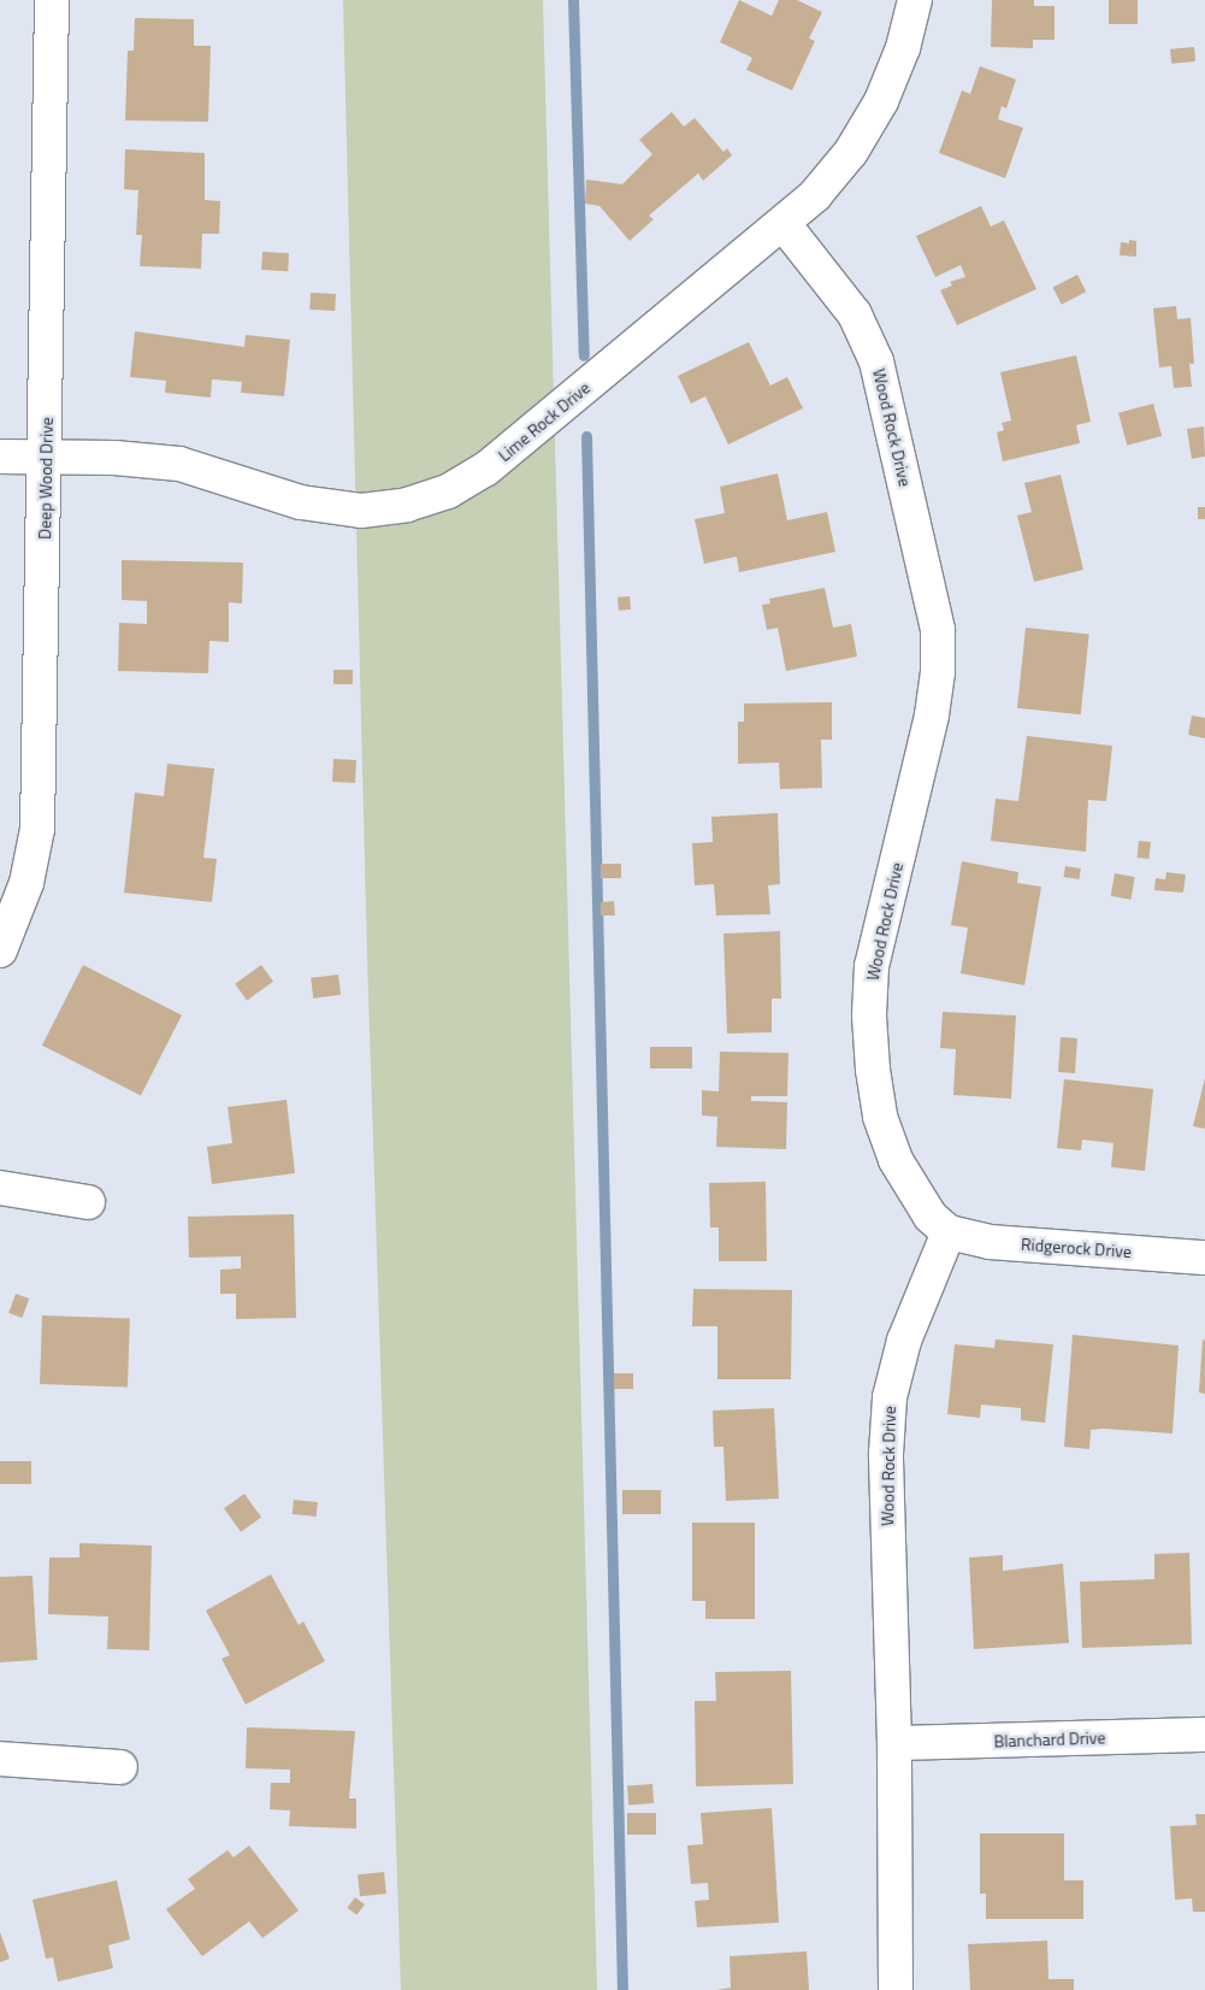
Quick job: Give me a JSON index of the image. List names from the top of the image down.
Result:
{
  "streets": {
    "street": [
      "Lime Rock Drive",
      "Wood Rock Drive",
      "Deep Wood Drive",
      "Ridgerock Drive",
      "Blanchard Drive"
    ]
  },
  "crossings": [
    ["Lime Rock Drive", "Wood Rock Drive"],
    ["Lime Rock Drive", "Deep Wood Drive"],
    ["Wood Rock Drive", "Ridgerock Drive"],
    ["Wood Rock Drive", "Blanchard Drive"]
  ]
}
